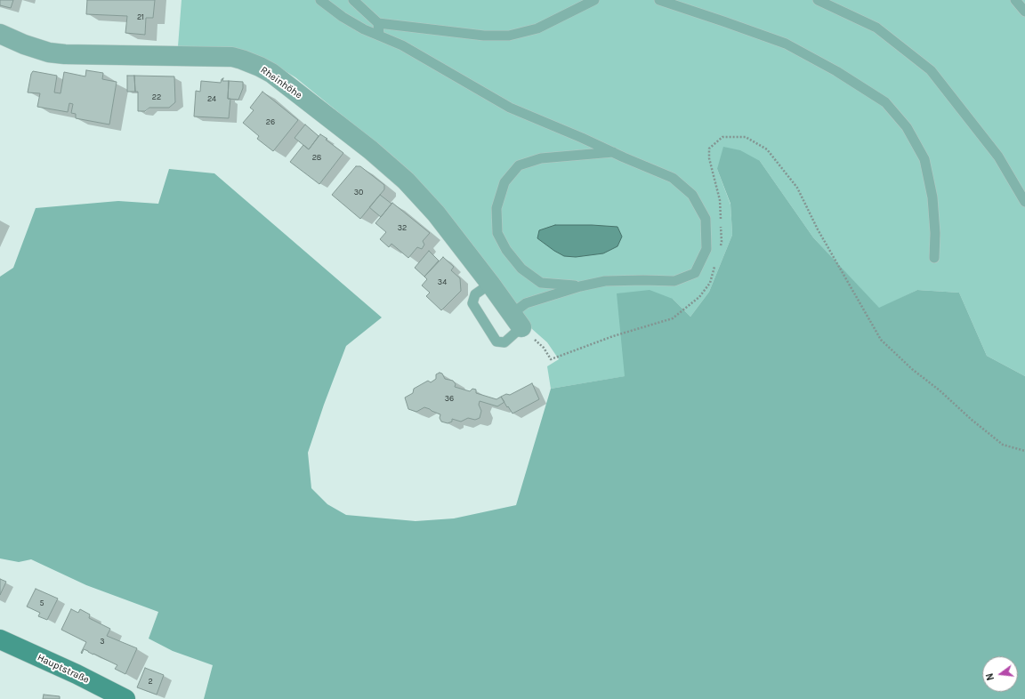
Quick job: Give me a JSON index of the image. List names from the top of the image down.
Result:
{
  "streets": {
    "street": ["Rheinhöhe", "Hauptstraße"]
  },
  "house_numbers": [
    "21",
    "22",
    "24",
    "26",
    "28",
    "30",
    "32",
    "34",
    "36",
    "5",
    "3",
    "2"
  ],
  "north": "left"
}
